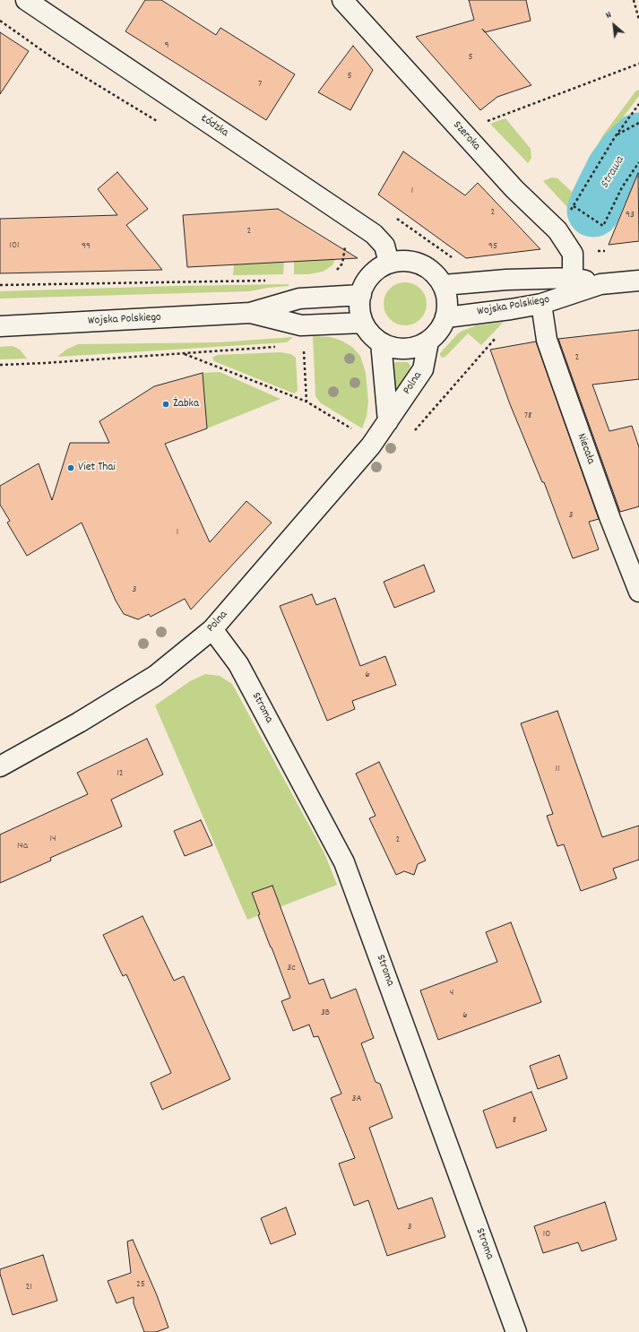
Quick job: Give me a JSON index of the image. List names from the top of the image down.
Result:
{
  "streets": {
    "street": [
      "Łódzka",
      "Szeroka",
      "Wojska Polskiego",
      "Polna",
      "Niecała",
      "Stroma"
    ]
  },
  "crossings": [
    ["Łódzka", "Wojska Polskiego"],
    ["Łódzka", "Polna"],
    ["Szeroka", "Wojska Polskiego"],
    ["Wojska Polskiego", "Polna"],
    ["Wojska Polskiego", "Niecała"],
    ["Polna", "Stroma"]
  ],
  "water": ["Strawa"],
  "places": ["Żabka", "Viet Thai"],
  "house_numbers": [
    "9",
    "5",
    "5",
    "7",
    "1",
    "2",
    "93",
    "2",
    "101",
    "99",
    "95",
    "2",
    "78",
    "3",
    "1",
    "3",
    "6",
    "11",
    "12",
    "14",
    "2",
    "14a",
    "3c",
    "4",
    "3B",
    "6",
    "3A",
    "8",
    "3",
    "10",
    "25",
    "21"
  ],
  "north": "top left"
}
